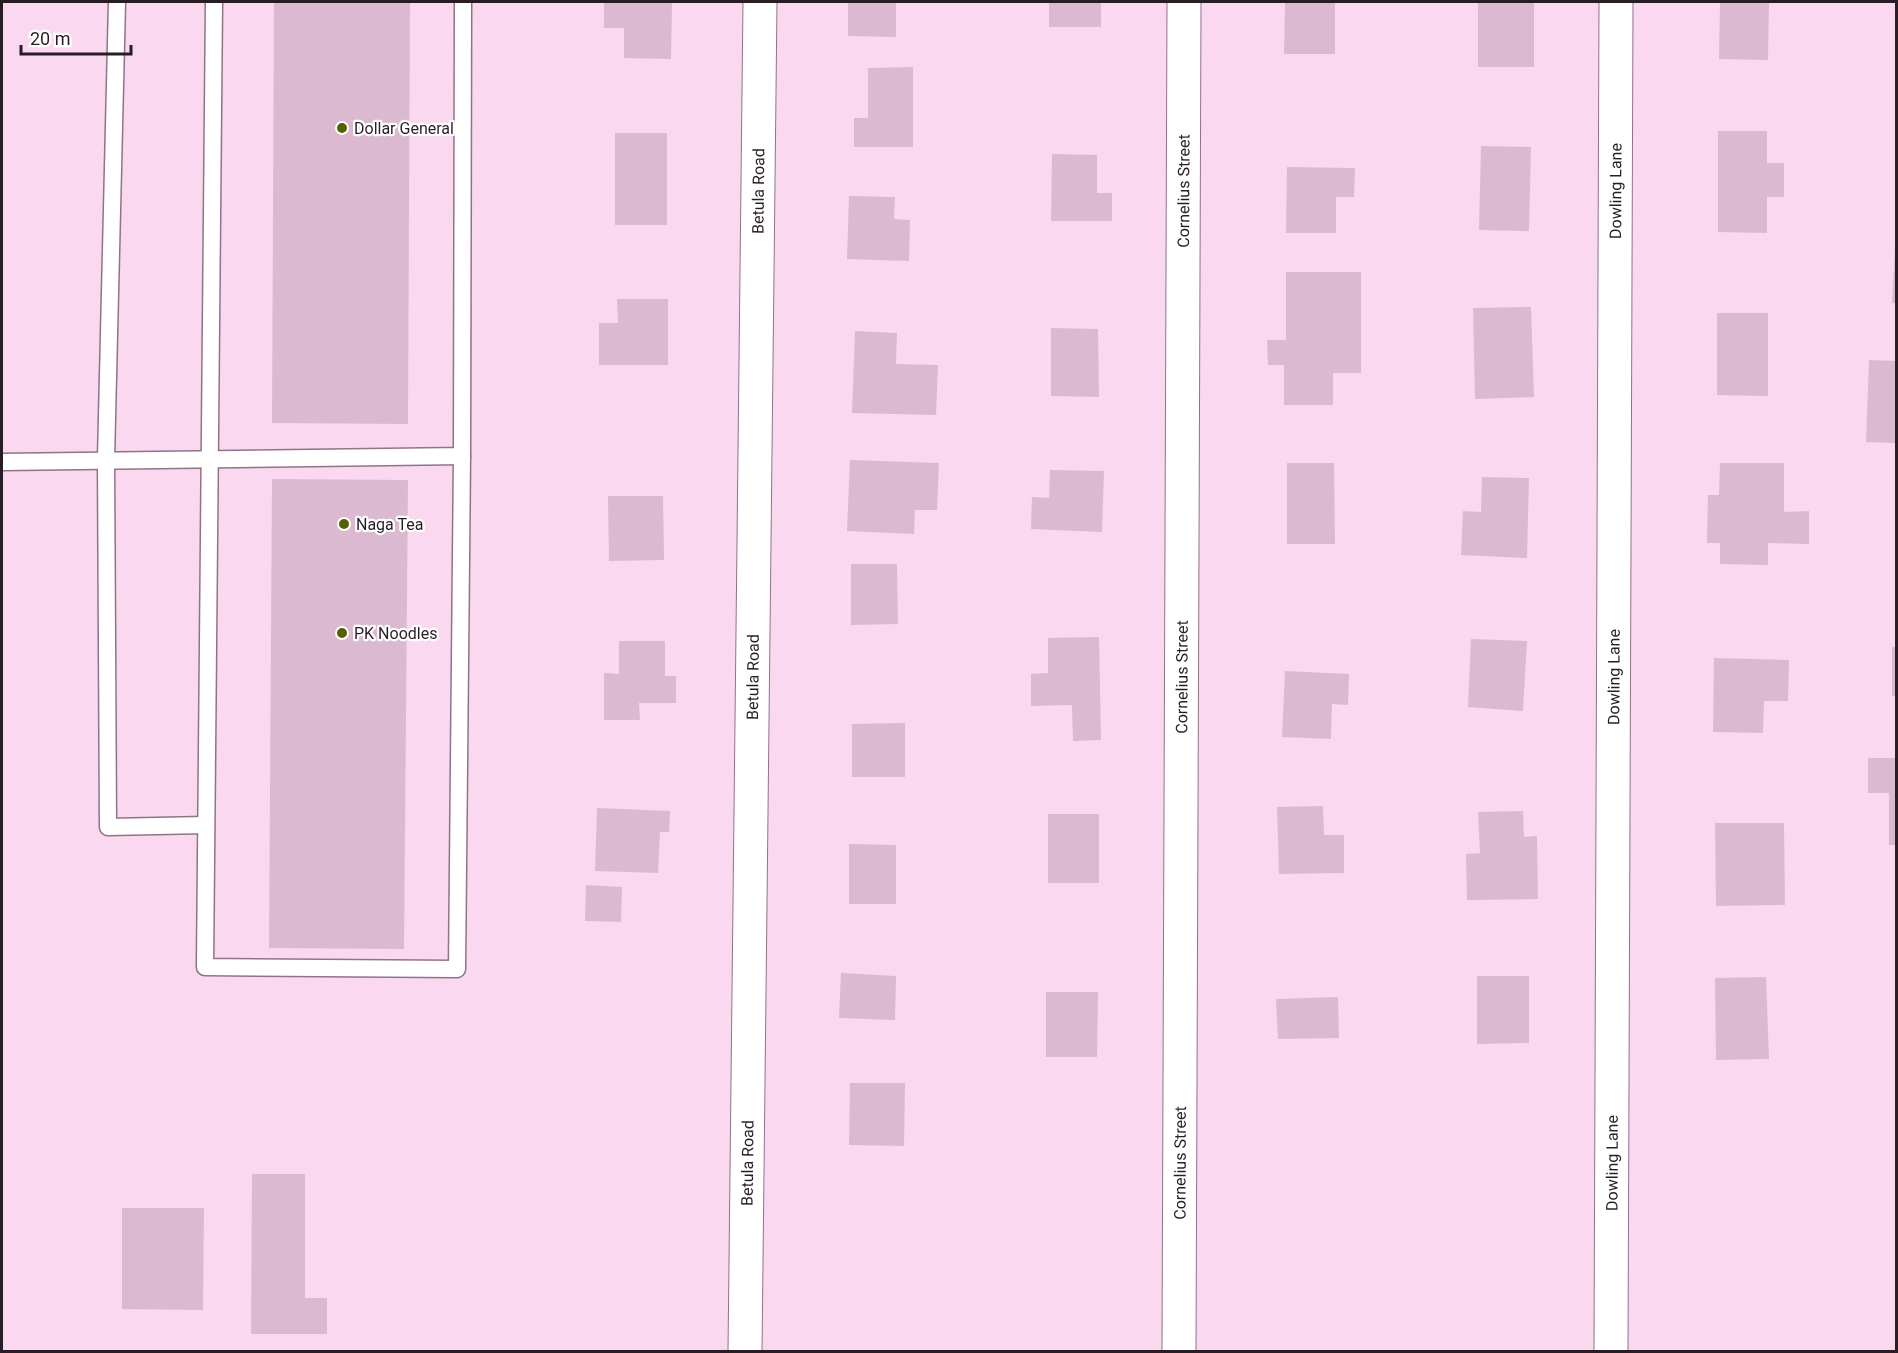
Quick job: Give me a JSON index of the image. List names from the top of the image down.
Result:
{
  "streets": {
    "street": ["Betula Road", "Cornelius Street", "Dowling Lane"]
  },
  "places": ["Dollar General", "Naga Tea", "PK Noodles"],
  "scale_bar": "20 m"
}
